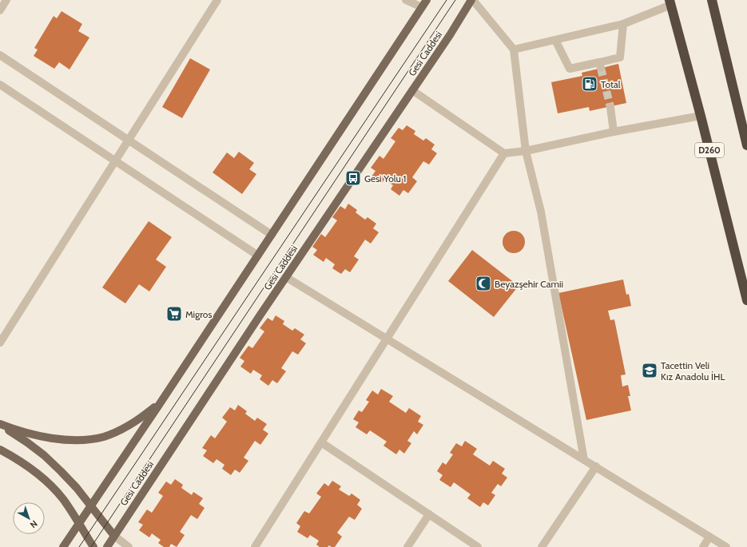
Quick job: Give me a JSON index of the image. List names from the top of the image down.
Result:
{
  "streets": {
    "highway": ["D260"],
    "main road": ["Gesi Caddesi"]
  },
  "places": {
    "fuel station": ["Total"],
    "bus stop": ["Gesi Yolu 1"],
    "mosque": ["Beyazşehir Camii"],
    "supermarket": ["Migros"],
    "school or university": ["Tacettin Veli Kız Anadolu İHL"]
  },
  "north": "bottom right"
}
